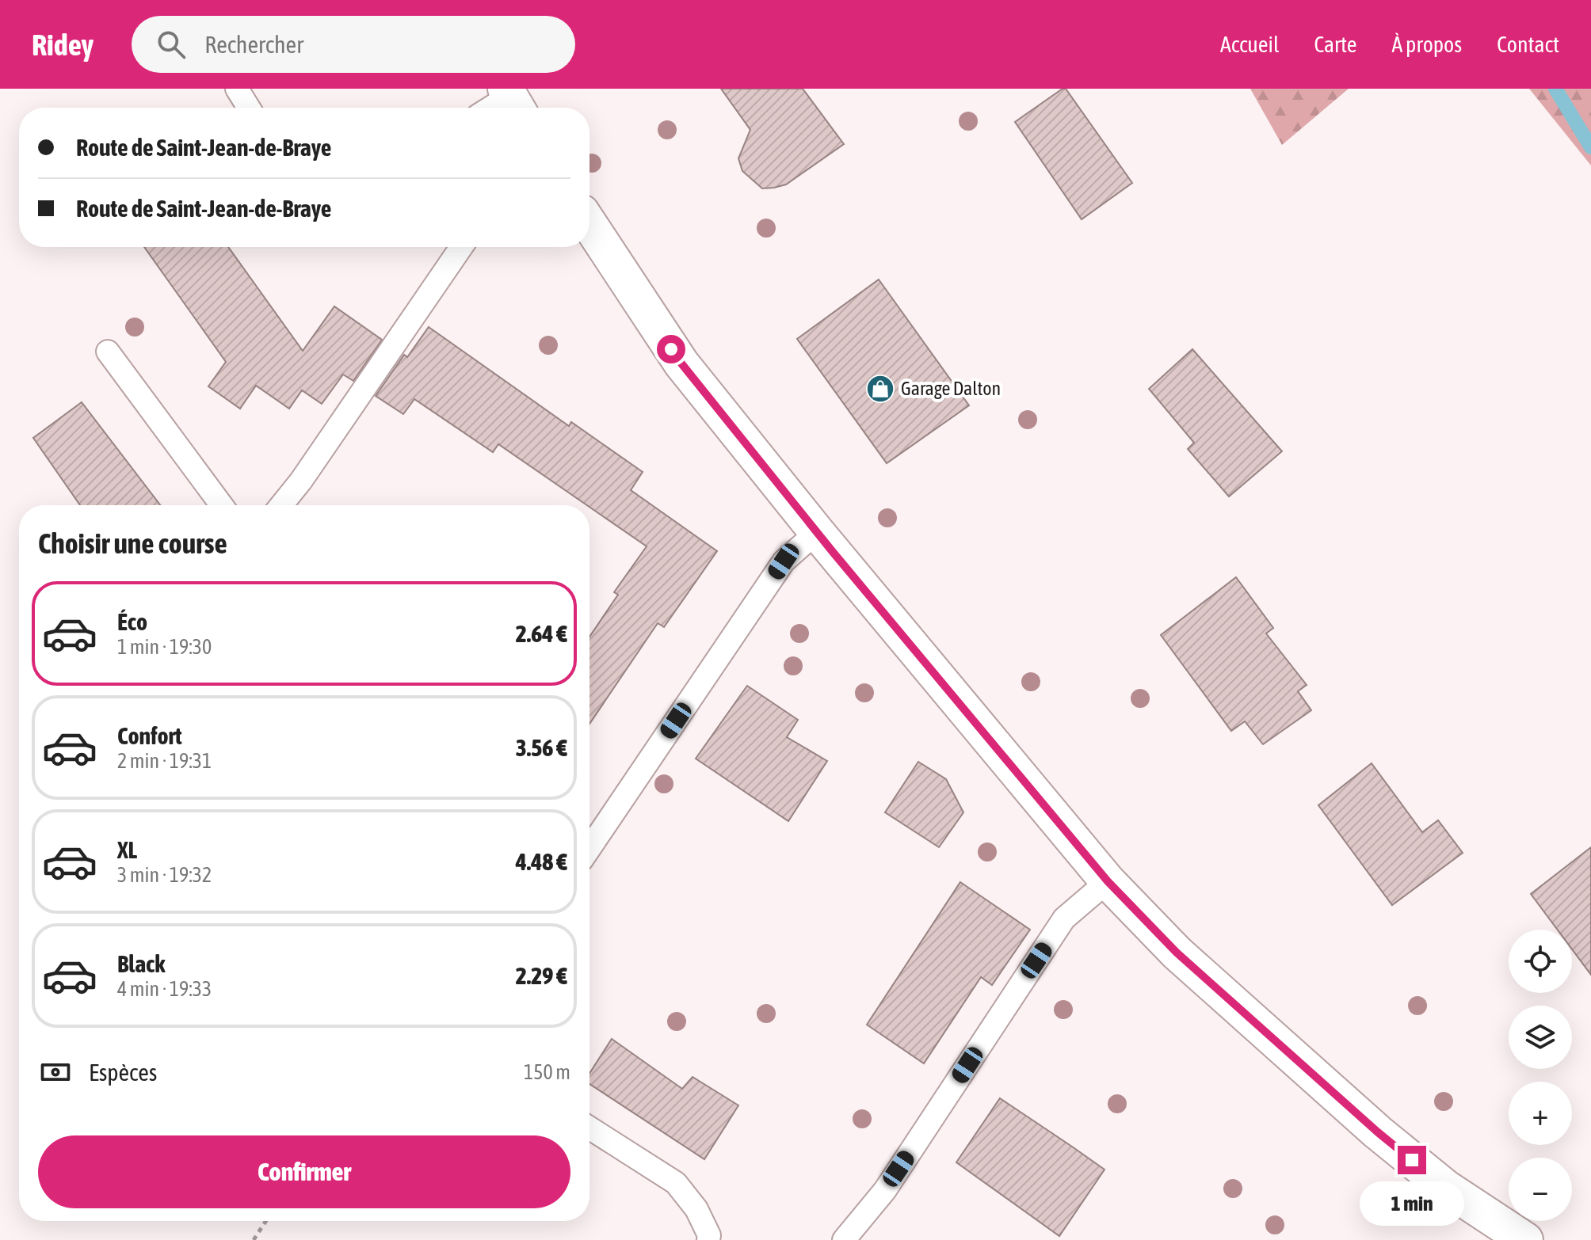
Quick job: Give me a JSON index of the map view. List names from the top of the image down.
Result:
{
  "places": {
    "shop": ["Garage Dalton"]
  },
  "page": {
    "header": "Ridey",
    "search": "Rechercher",
    "nav": [
      "Accueil",
      "Carte",
      "À propos",
      "Contact"
    ],
    "banner": ["Route de Saint-Jean-de-Braye", "Route de Saint-Jean-de-Braye"],
    "heading": "Choisir une course",
    "list": [
      {
        "name": "Éco",
        "note": "1 min · 19:30",
        "value": "2.64 €"
      },
      {
        "name": "Confort",
        "note": "2 min · 19:31",
        "value": "3.56 €"
      },
      {
        "name": "XL",
        "note": "3 min · 19:32",
        "value": "4.48 €"
      },
      {
        "name": "Black",
        "note": "4 min · 19:33",
        "value": "2.29 €"
      }
    ],
    "map_buttons": ["+", "−"],
    "pay": ["Espèces", "150 m"],
    "buttons": "Confirmer",
    "bubble": "1 min"
  }
}
